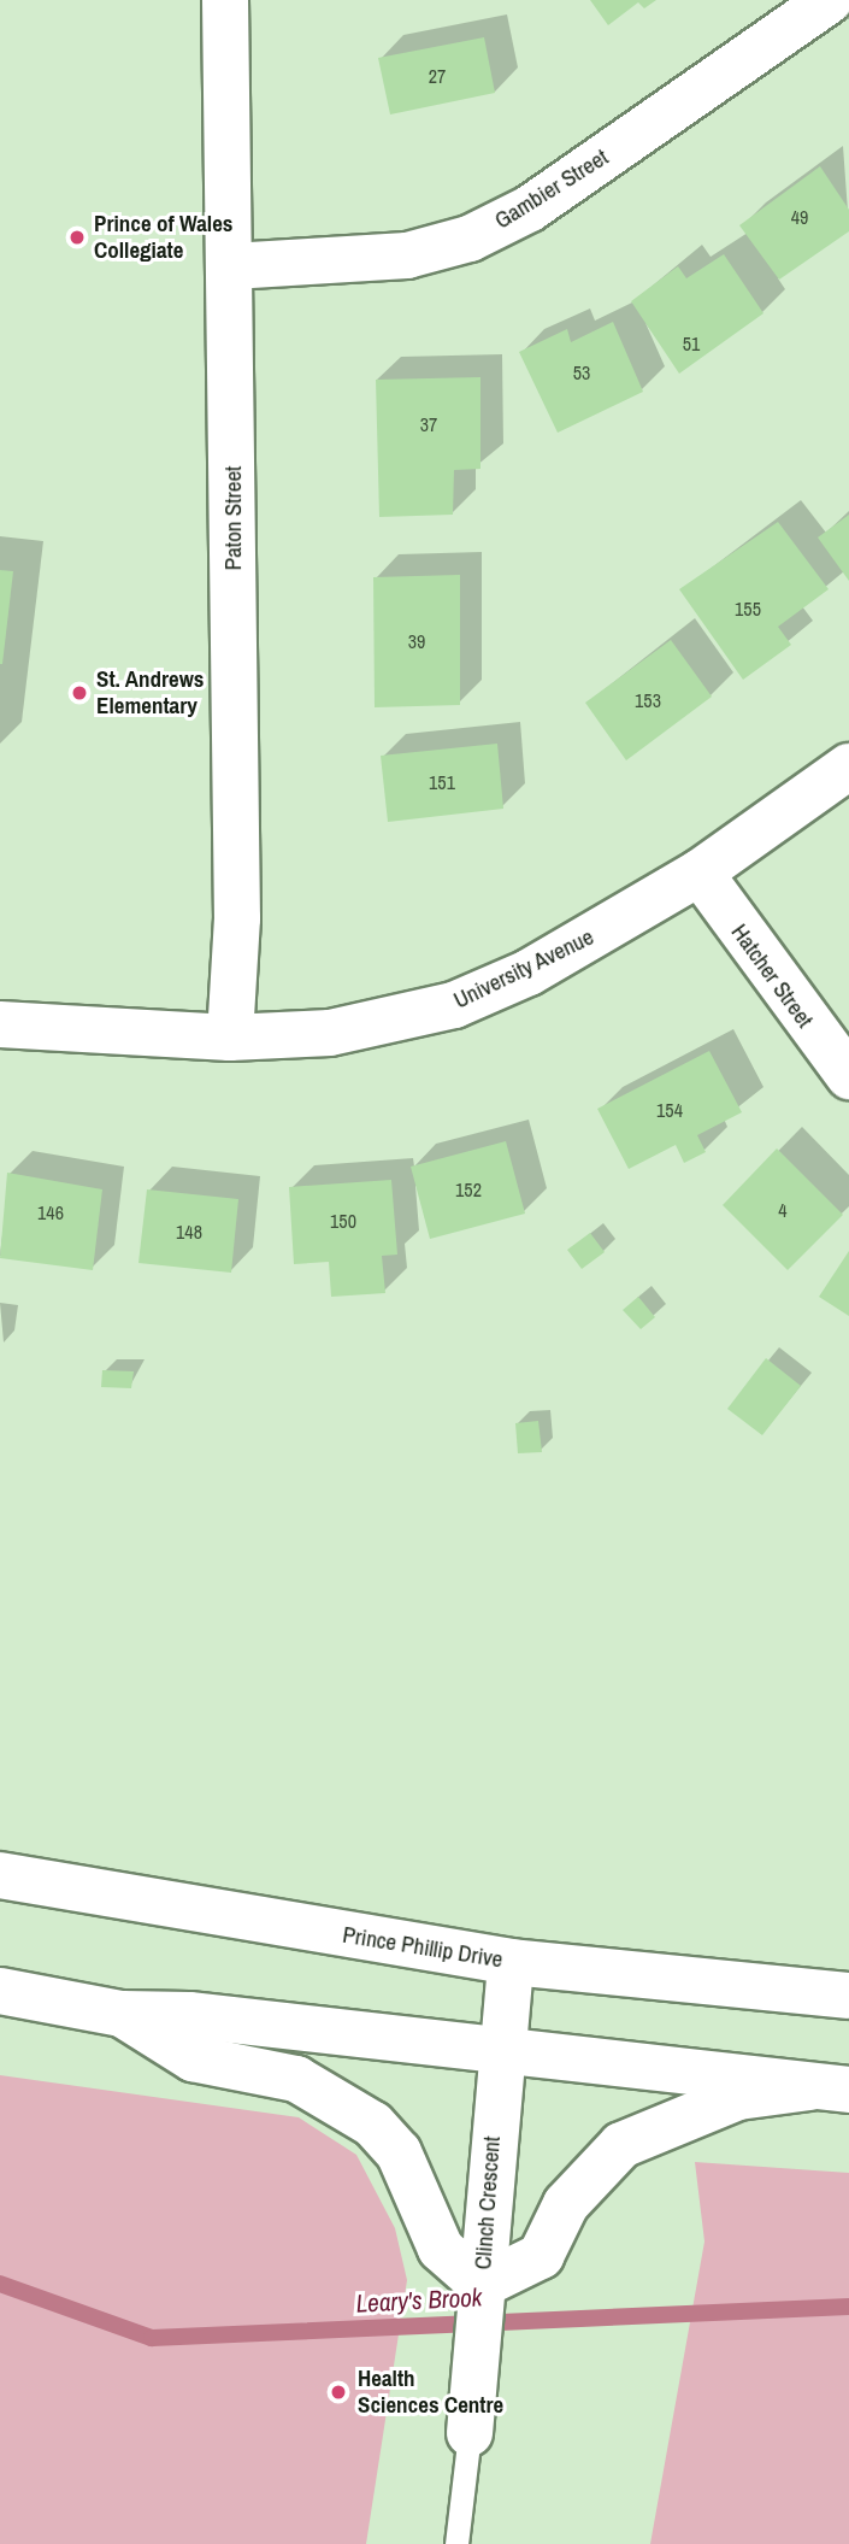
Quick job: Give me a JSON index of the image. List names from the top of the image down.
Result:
{
  "streets": {
    "street": [
      "Gambier Street",
      "Paton Street",
      "University Avenue",
      "Hatcher Street",
      "Prince Phillip Drive",
      "Clinch Crescent"
    ]
  },
  "crossings": [
    ["Gambier Street", "Paton Street"],
    ["Paton Street", "University Avenue"],
    ["University Avenue", "Hatcher Street"],
    ["Prince Phillip Drive", "Clinch Crescent"]
  ],
  "water": ["Leary's Brook"],
  "places": ["Prince of Wales Collegiate", "St. Andrews Elementary", "Health Sciences Centre"],
  "house_numbers": [
    "27",
    "49",
    "51",
    "53",
    "37",
    "155",
    "39",
    "153",
    "151",
    "154",
    "152",
    "4",
    "146",
    "150",
    "148"
  ]
}
